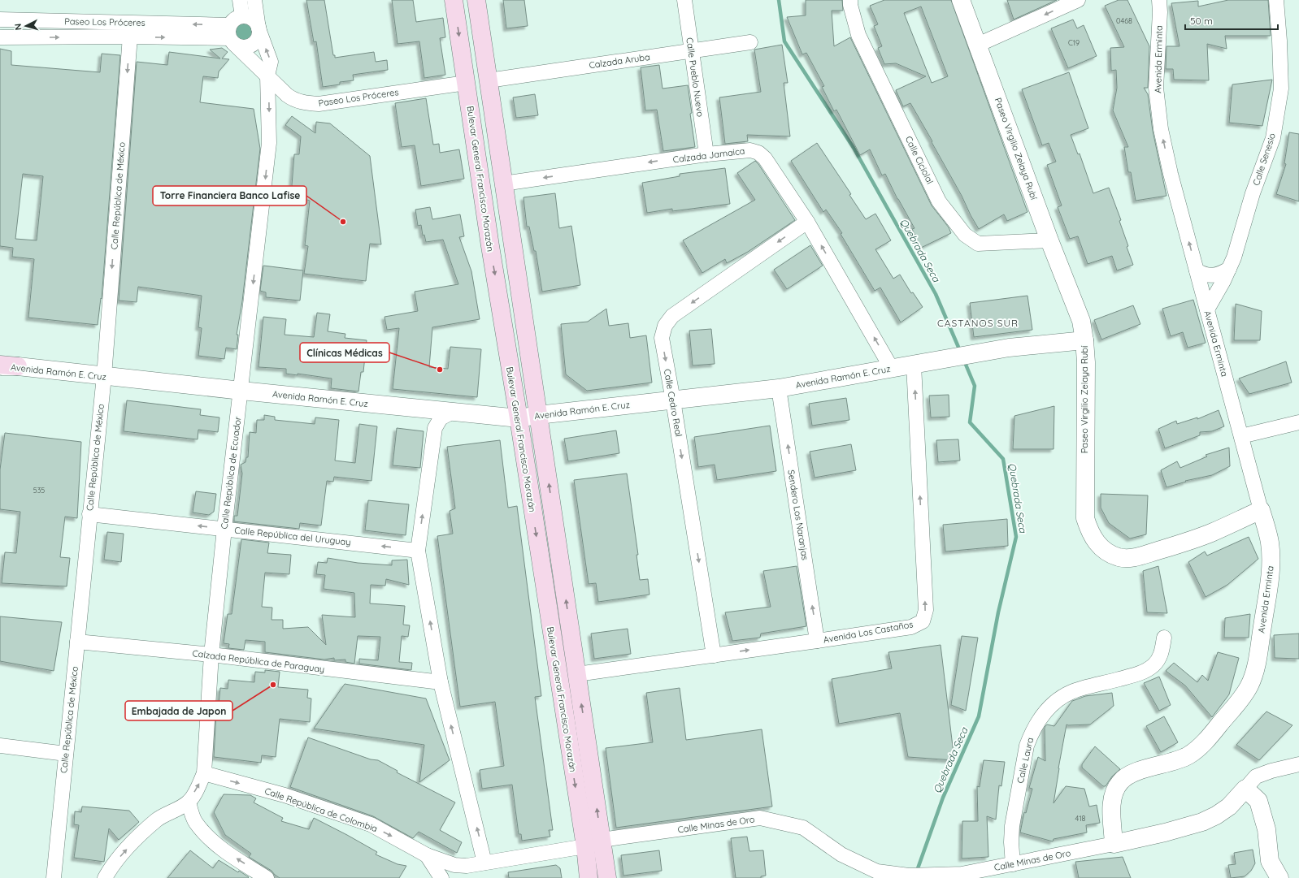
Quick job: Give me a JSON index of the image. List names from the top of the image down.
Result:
{
  "streets": {
    "main road": ["Bulevar General Francisco Morazán"],
    "street": [
      "Paseo Los Próceres",
      "Avenida Erminta",
      "Calzada Aruba",
      "Calle Pueblo Nuevo",
      "Paseo Virgilio Zelaya Rubí",
      "Calzada Jamaica",
      "Calle Senesio",
      "Calle Ciciolal",
      "Calle República de México",
      "Avenida Ramón E. Cruz",
      "Calle Cedro Real",
      "Calle República de Ecuador",
      "Sendero Los Naranjas",
      "Calle República del Uruguay",
      "Avenida Los Castaños",
      "Calzada República de Paraguay",
      "Calle Laura",
      "Calle República de Colombia",
      "Calle Minas de Oro"
    ]
  },
  "crossings": [
    ["Paseo Los Próceres", "Bulevar General Francisco Morazán"],
    ["Paseo Los Próceres", "Calle República de México"],
    ["Paseo Los Próceres", "Calle República de Ecuador"],
    ["Avenida Erminta", "Paseo Virgilio Zelaya Rubí"],
    ["Avenida Erminta", "Calle Senesio"],
    ["Avenida Erminta", "Calle Minas de Oro"],
    ["Calzada Aruba", "Calle Pueblo Nuevo"],
    ["Calzada Aruba", "Bulevar General Francisco Morazán"],
    ["Calle Pueblo Nuevo", "Calzada Jamaica"],
    ["Paseo Virgilio Zelaya Rubí", "Calle Ciciolal"],
    ["Paseo Virgilio Zelaya Rubí", "Avenida Ramón E. Cruz"],
    ["Calzada Jamaica", "Bulevar General Francisco Morazán"],
    ["Calzada Jamaica", "Avenida Ramón E. Cruz"],
    ["Calzada Jamaica", "Calle Cedro Real"],
    ["Bulevar General Francisco Morazán", "Avenida Ramón E. Cruz"],
    ["Bulevar General Francisco Morazán", "Avenida Los Castaños"],
    ["Bulevar General Francisco Morazán", "Calle Minas de Oro"],
    ["Calle República de México", "Avenida Ramón E. Cruz"],
    ["Calle República de México", "Calle República del Uruguay"],
    ["Calle República de México", "Calzada República de Paraguay"],
    ["Avenida Ramón E. Cruz", "Calle Cedro Real"],
    ["Avenida Ramón E. Cruz", "Calle República de Ecuador"],
    ["Avenida Ramón E. Cruz", "Sendero Los Naranjas"],
    ["Avenida Ramón E. Cruz", "Avenida Los Castaños"],
    ["Calle Cedro Real", "Avenida Los Castaños"],
    ["Calle República de Ecuador", "Calle República del Uruguay"],
    ["Calle República de Ecuador", "Calzada República de Paraguay"],
    ["Calle República de Ecuador", "Calle República de Colombia"],
    ["Sendero Los Naranjas", "Avenida Los Castaños"],
    ["Calle Laura", "Calle Minas de Oro"]
  ],
  "one_way": [
    "Calzada Jamaica",
    "Calle República de México",
    "Calle Cedro Real",
    "Sendero Los Naranjas",
    "Calle República del Uruguay",
    "Calle República de Colombia"
  ],
  "districts": ["CASTANOS SUR"],
  "water": ["Quebrada Seca"],
  "places": ["Torre Financiera Banco Lafise", "Clínicas Médicas", "Embajada de Japon"],
  "house_numbers": [
    "0468",
    "C19",
    "535",
    "418"
  ],
  "scale_bar": "50 m",
  "north": "left"
}
